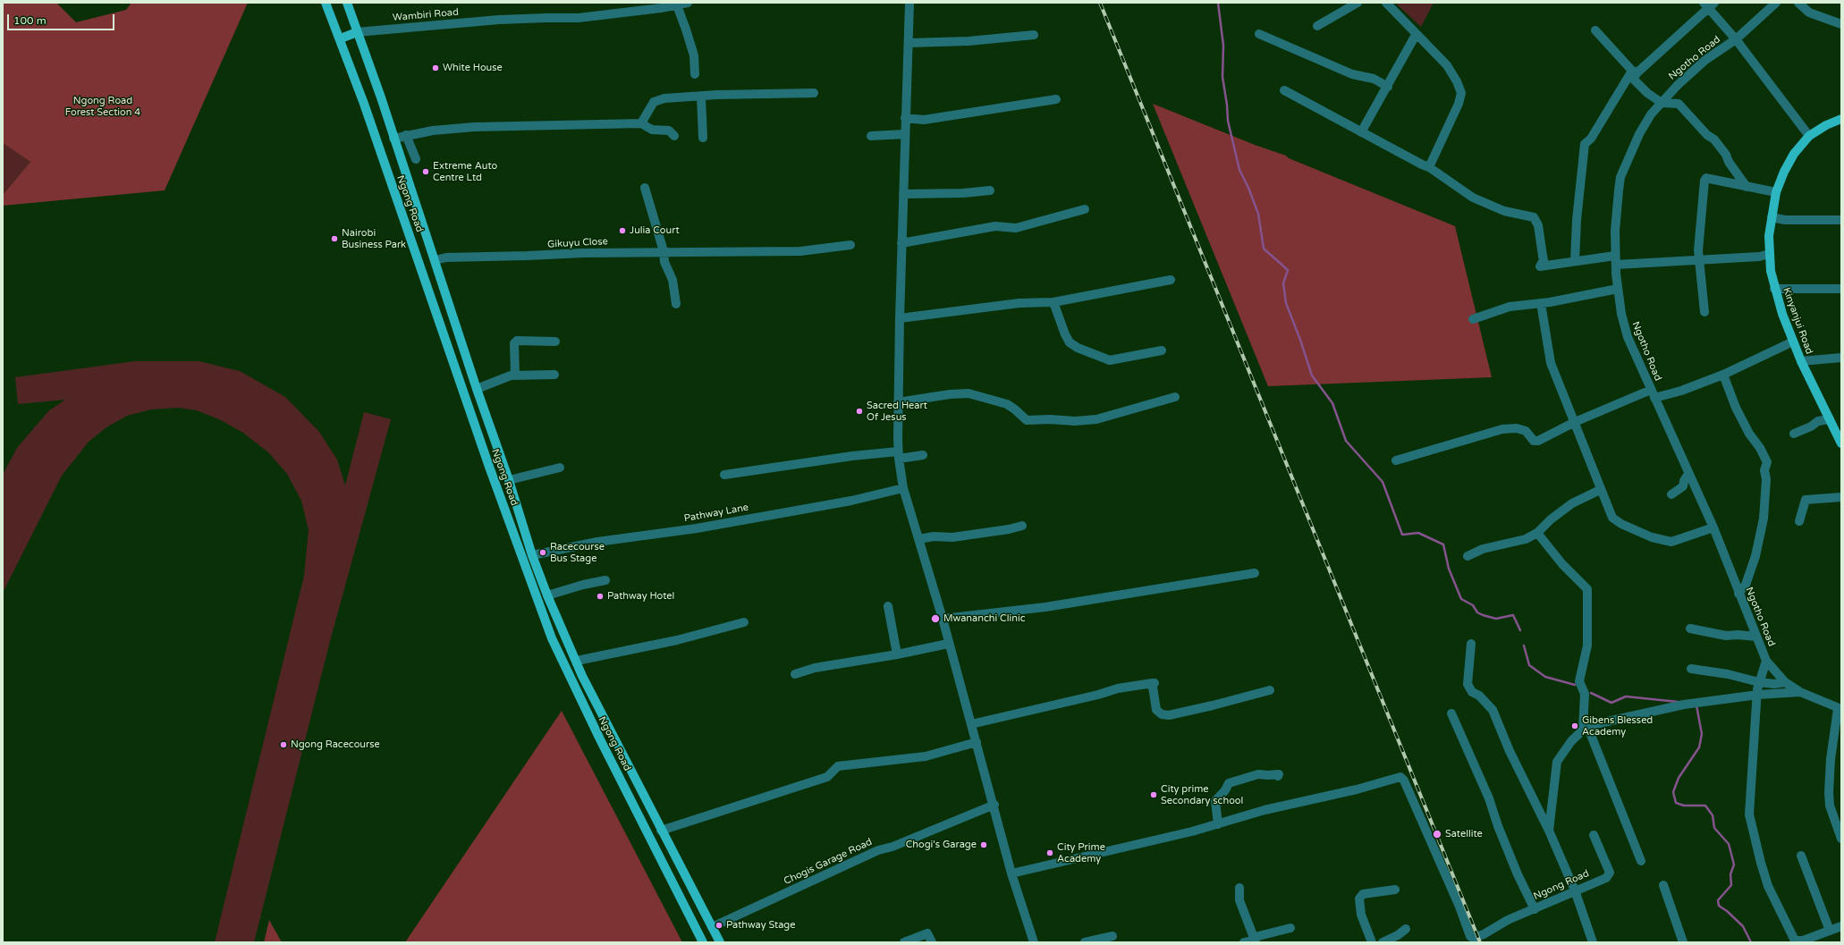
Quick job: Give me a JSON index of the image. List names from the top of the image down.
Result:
{
  "streets": {
    "main road": ["Ngong Road", "Kinyanjui Road"],
    "street": [
      "Wambiri Road",
      "Ngotho Road",
      "Gikuyu Close",
      "Pathway Lane",
      "Chogis Garage Road"
    ]
  },
  "crossings": [
    ["Wambiri Road", "Ngong Road"],
    ["Ngong Road", "Gikuyu Close"],
    ["Ngong Road", "Pathway Lane"],
    ["Ngong Road", "Chogis Garage Road"]
  ],
  "parks": ["Ngong Road Forest Section 4"],
  "places": [
    "White House",
    "Extreme Auto Centre Ltd",
    "Julia Court",
    "Nairobi Business Park",
    "Sacred Heart Of Jesus",
    "Racecourse Bus Stage",
    "Pathway Hotel",
    "Mwananchi Clinic",
    "Gibens Blessed Academy",
    "Ngong Racecourse",
    "City prime Secondary school",
    "Satellite",
    "Chogi's Garage",
    "City Prime Academy",
    "Pathway Stage"
  ],
  "scale_bar": "100 m"
}
